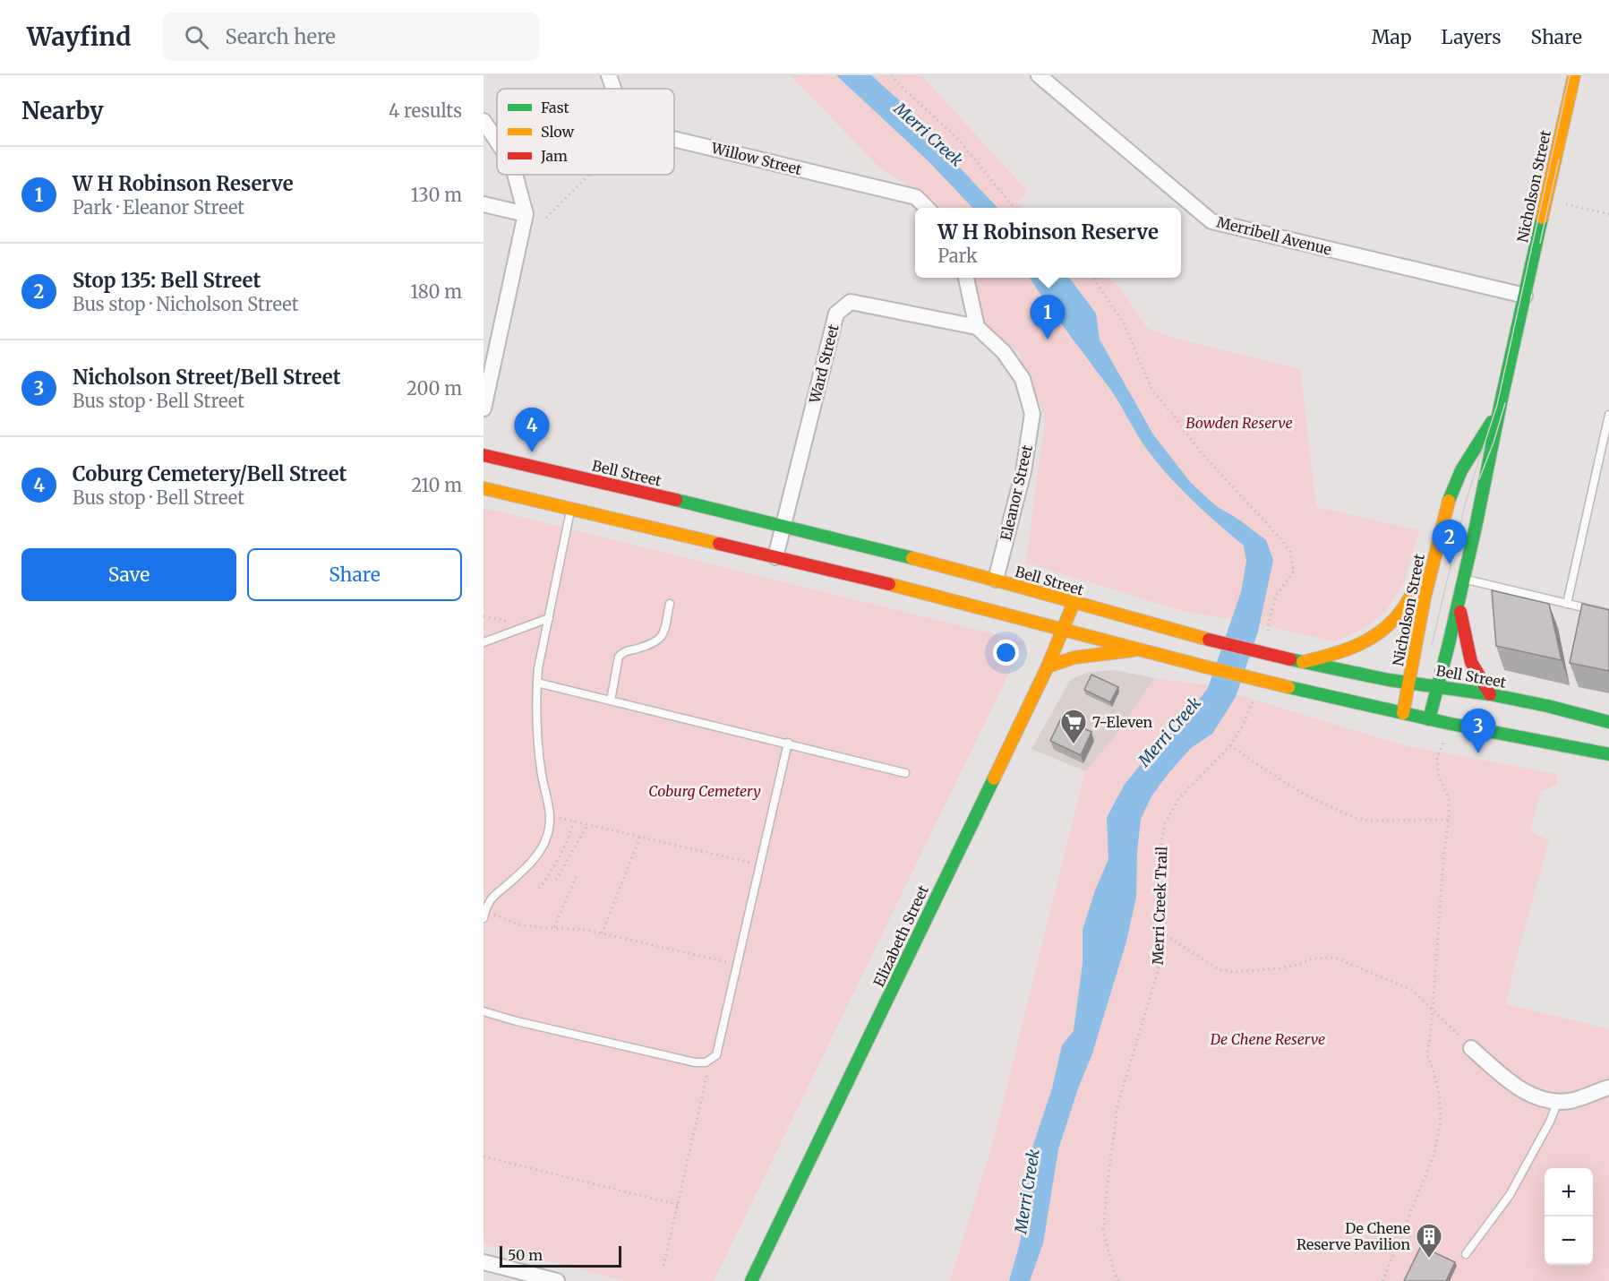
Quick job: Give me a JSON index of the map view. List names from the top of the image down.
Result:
{
  "streets": {
    "main road": ["Nicholson Street", "Bell Street", "Elizabeth Street"],
    "street": [
      "Willow Street",
      "Merribell Avenue",
      "Ward Street",
      "Eleanor Street"
    ],
    "path": ["Merri Creek Trail"]
  },
  "crossings": [
    ["Nicholson Street", "Merribell Avenue"],
    ["Nicholson Street", "Bell Street"],
    ["Ward Street", "Bell Street"],
    ["Ward Street", "Eleanor Street"],
    ["Bell Street", "Eleanor Street"],
    ["Bell Street", "Elizabeth Street"]
  ],
  "water": ["Merri Creek"],
  "parks": ["Bowden Reserve", "Coburg Cemetery", "De Chene Reserve"],
  "places": {
    "supermarket": ["7-Eleven"],
    "building": ["De Chene Reserve Pavilion"]
  },
  "legend": ["Fast", "Slow", "Jam"],
  "scale_bar": "50 m",
  "page": {
    "header": "Wayfind",
    "search": "Search here",
    "nav": ["Map", "Layers", "Share"],
    "heading": ["Nearby", "4 results"],
    "list": [
      {
        "mark": "1",
        "name": "W H Robinson Reserve",
        "note": "Park · Eleanor Street",
        "value": "130 m"
      },
      {
        "mark": "2",
        "name": "Stop 135: Bell Street",
        "note": "Bus stop · Nicholson Street",
        "value": "180 m"
      },
      {
        "mark": "3",
        "name": "Nicholson Street/Bell Street",
        "note": "Bus stop · Bell Street",
        "value": "200 m"
      },
      {
        "mark": "4",
        "name": "Coburg Cemetery/Bell Street",
        "note": "Bus stop · Bell Street",
        "value": "210 m"
      }
    ],
    "popup": ["W H Robinson Reserve", "Park"],
    "pins": [
      "1",
      "4",
      "2",
      "3"
    ],
    "buttons": ["Save", "Share"],
    "map_buttons": ["+", "−"],
    "scale": "50 m"
  }
}
